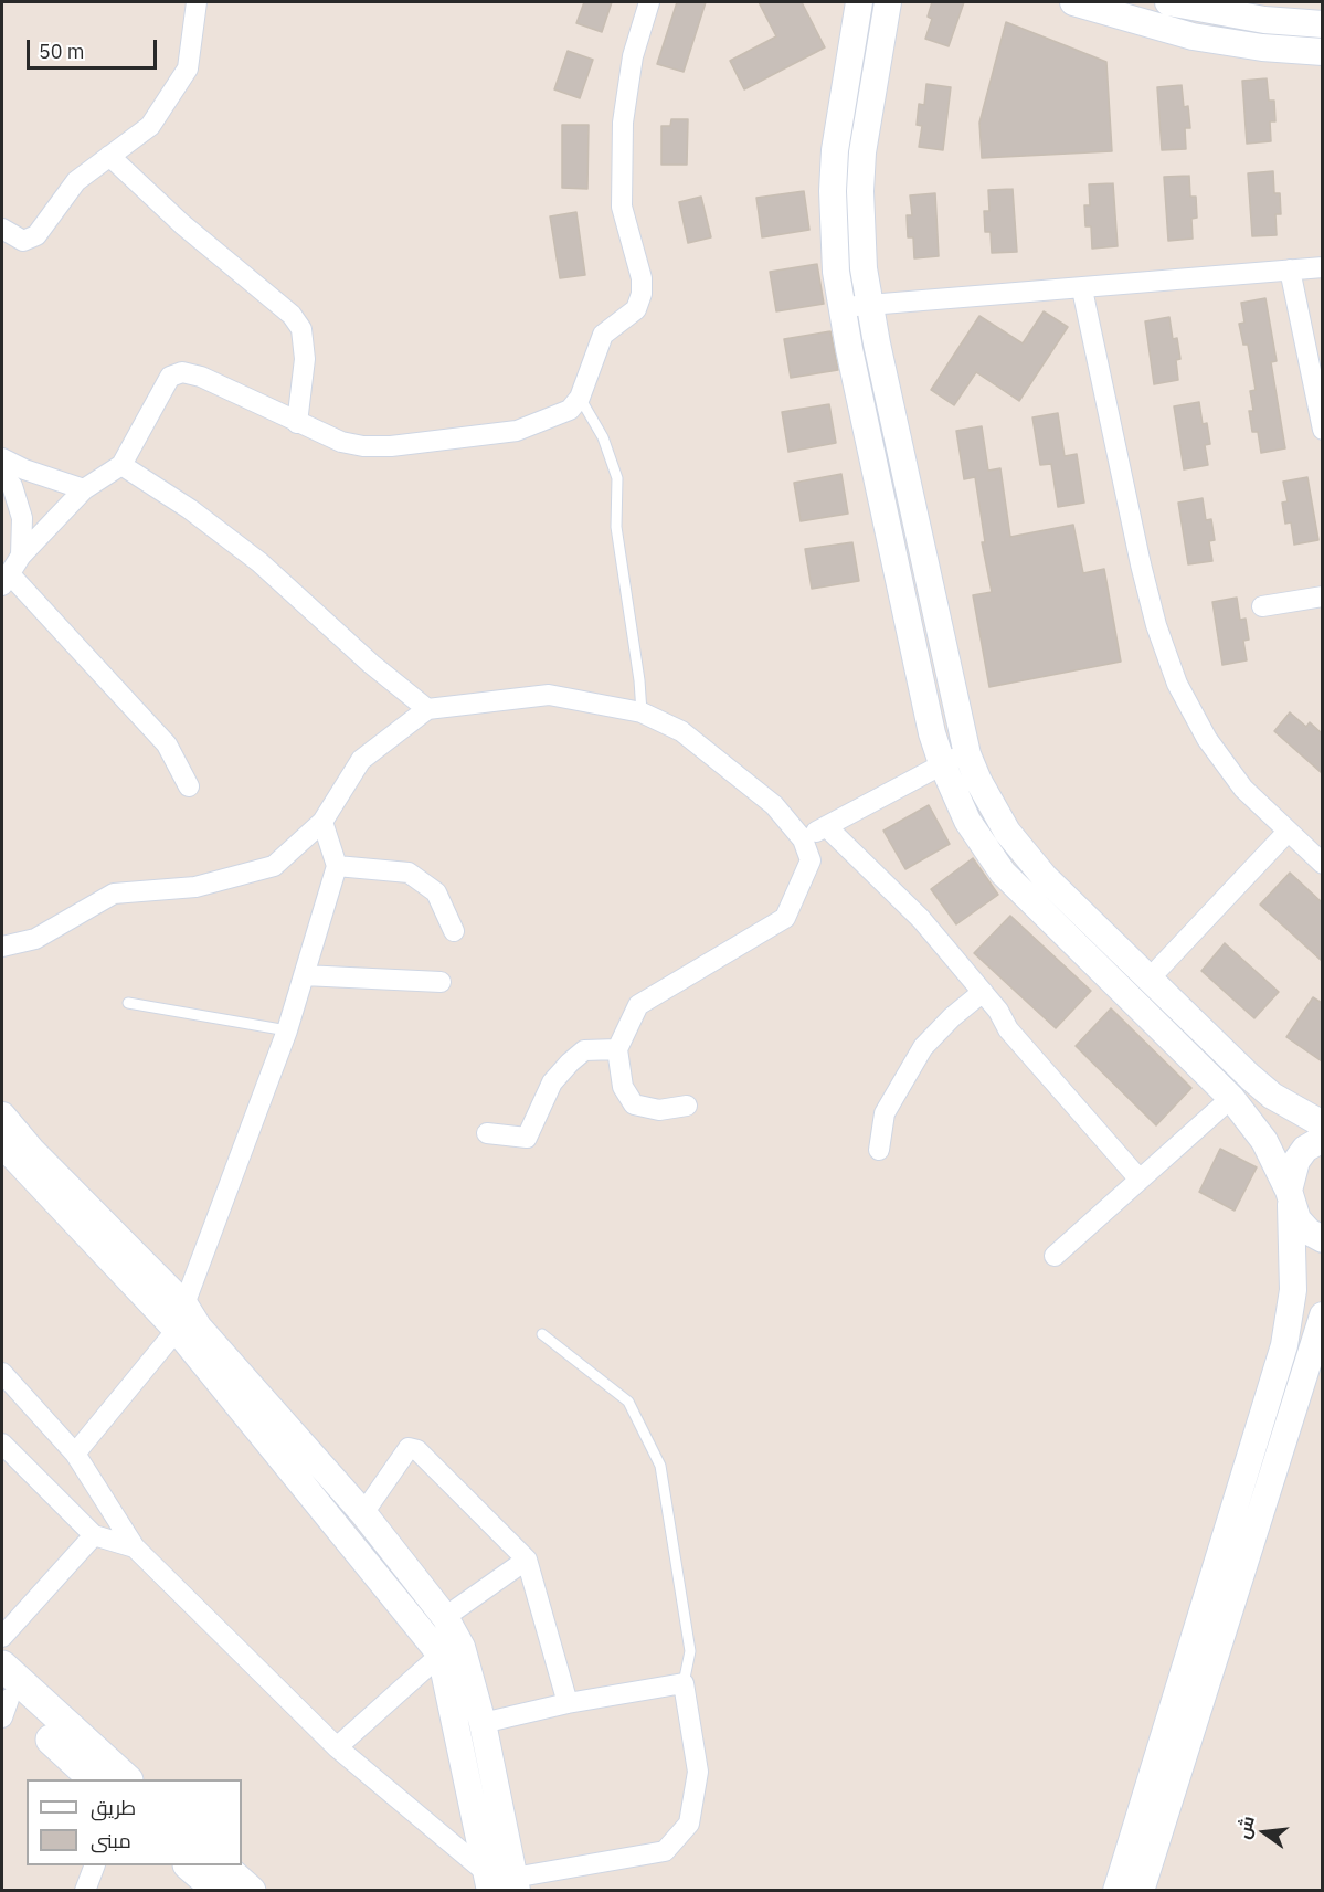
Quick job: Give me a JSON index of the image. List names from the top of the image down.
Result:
{
  "legend": ["طريق", "مبنى"],
  "scale_bar": "50 m",
  "north": "left"
}
